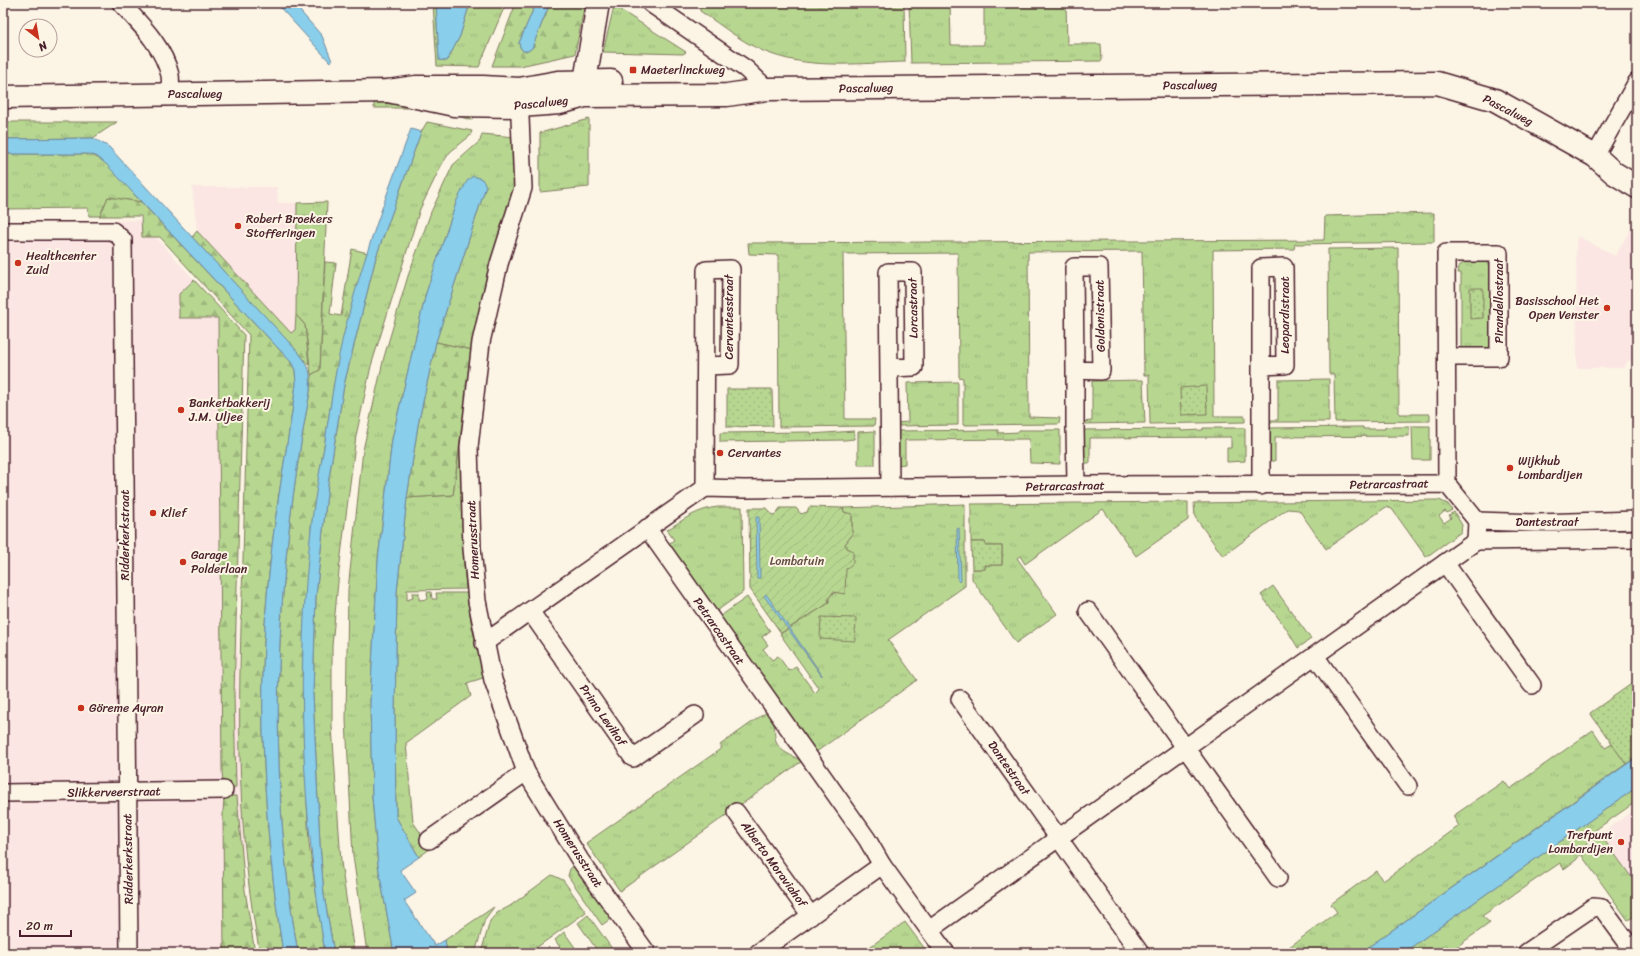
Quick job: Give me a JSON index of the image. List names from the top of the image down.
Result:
{
  "streets": {
    "street": [
      "Pascalweg",
      "Pirandellostraat",
      "Lorcastraat",
      "Leopardistraat",
      "Goldonistraat",
      "Cervantesstraat",
      "Petrarcastraat",
      "Dantestraat",
      "Ridderkerkstraat",
      "Homerusstraat",
      "Primo Levihof",
      "Slikkerveerstraat",
      "Alberto Moraviahof"
    ]
  },
  "crossings": [
    ["Pascalweg", "Homerusstraat"],
    ["Pirandellostraat", "Petrarcastraat"],
    ["Lorcastraat", "Petrarcastraat"],
    ["Leopardistraat", "Petrarcastraat"],
    ["Goldonistraat", "Petrarcastraat"],
    ["Cervantesstraat", "Petrarcastraat"],
    ["Ridderkerkstraat", "Slikkerveerstraat"]
  ],
  "parks": ["Lombatuin"],
  "places": {
    "transit": ["Maeterlinckweg"],
    "other": [
      "Robert Broekers Stofferingen",
      "Healthcenter Zuid",
      "Basisschool Het Open Venster",
      "Banketbakkerij J.M. Uljee",
      "Cervantes",
      "Wijkhub Lombardijen",
      "Klief",
      "Garage Polderlaan",
      "Göreme Ayran",
      "Trefpunt Lombardijen"
    ]
  },
  "scale_bar": "20 m",
  "north": "bottom right"
}
